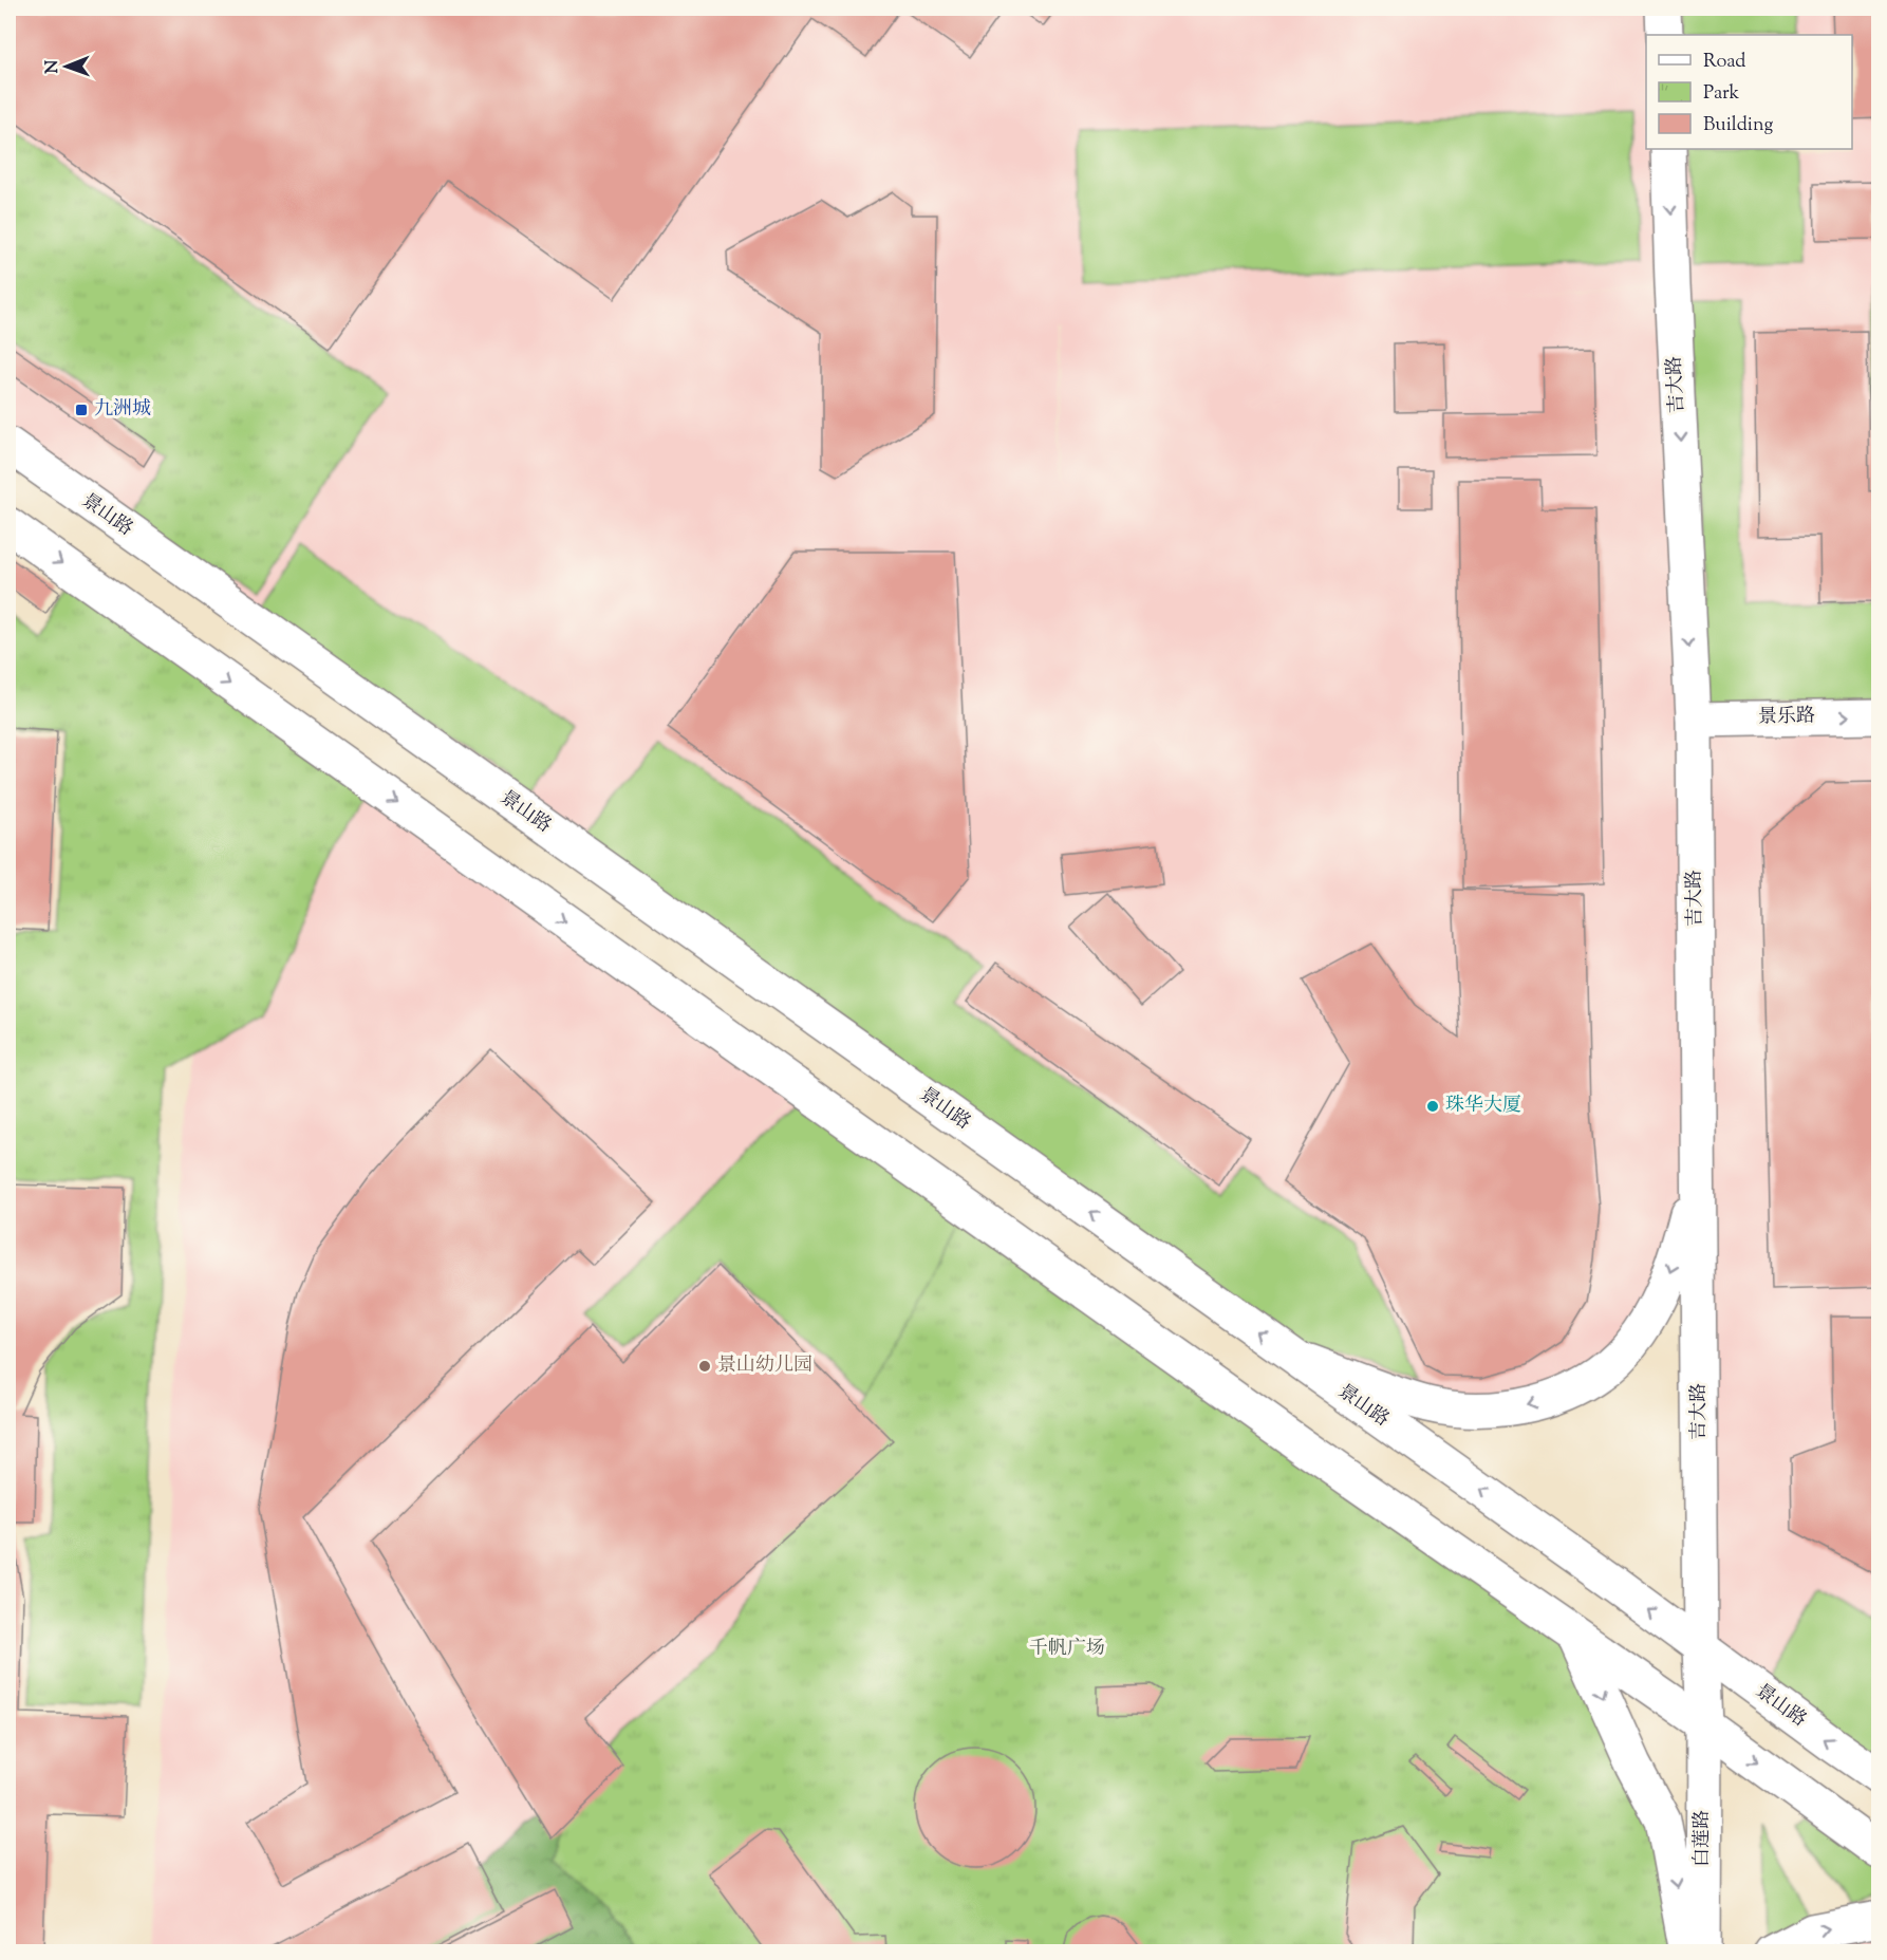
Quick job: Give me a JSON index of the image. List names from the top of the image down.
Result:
{
  "streets": {
    "main road": [
      "吉大路",
      "景山路",
      "景乐路",
      "白莲路"
    ]
  },
  "crossings": [
    ["吉大路", "景山路"],
    ["吉大路", "景乐路"],
    ["吉大路", "白莲路"]
  ],
  "one_way": ["吉大路", "景乐路"],
  "parks": ["千帆广场"],
  "places": {
    "transit": ["九洲城"],
    "other": ["珠华大厦", "景山幼儿园"]
  },
  "legend": ["Road", "Park", "Building"],
  "north": "left"
}
